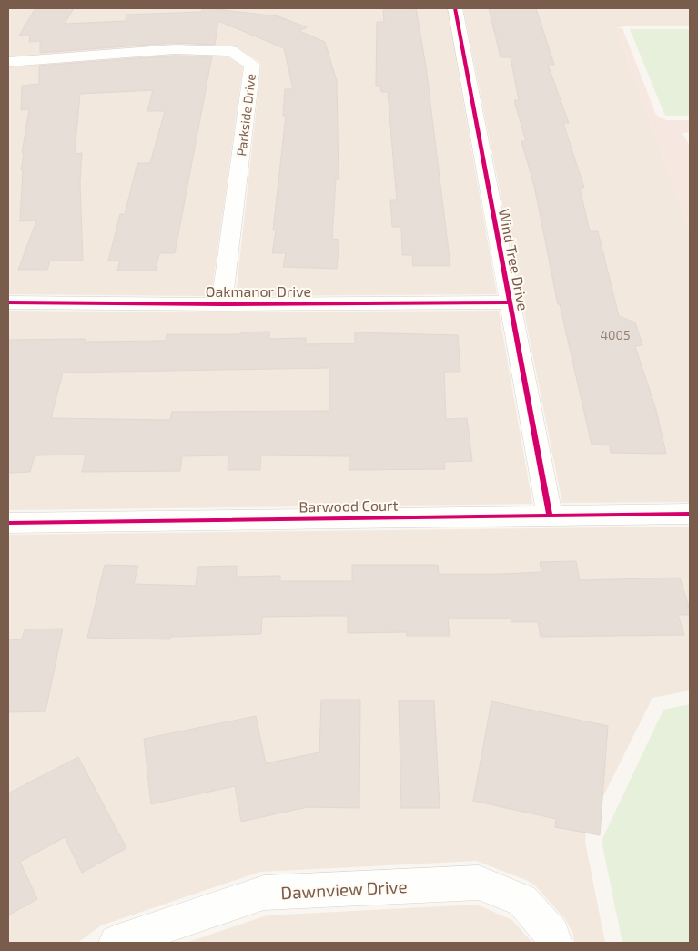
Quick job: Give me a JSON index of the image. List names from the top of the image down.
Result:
{
  "streets": {
    "street": [
      "Parkside Drive",
      "Wind Tree Drive",
      "Oakmanor Drive",
      "Barwood Court",
      "Dawnview Drive"
    ]
  },
  "crossings": [
    ["Parkside Drive", "Oakmanor Drive"],
    ["Wind Tree Drive", "Oakmanor Drive"],
    ["Wind Tree Drive", "Barwood Court"]
  ],
  "house_numbers": ["4005"]
}
